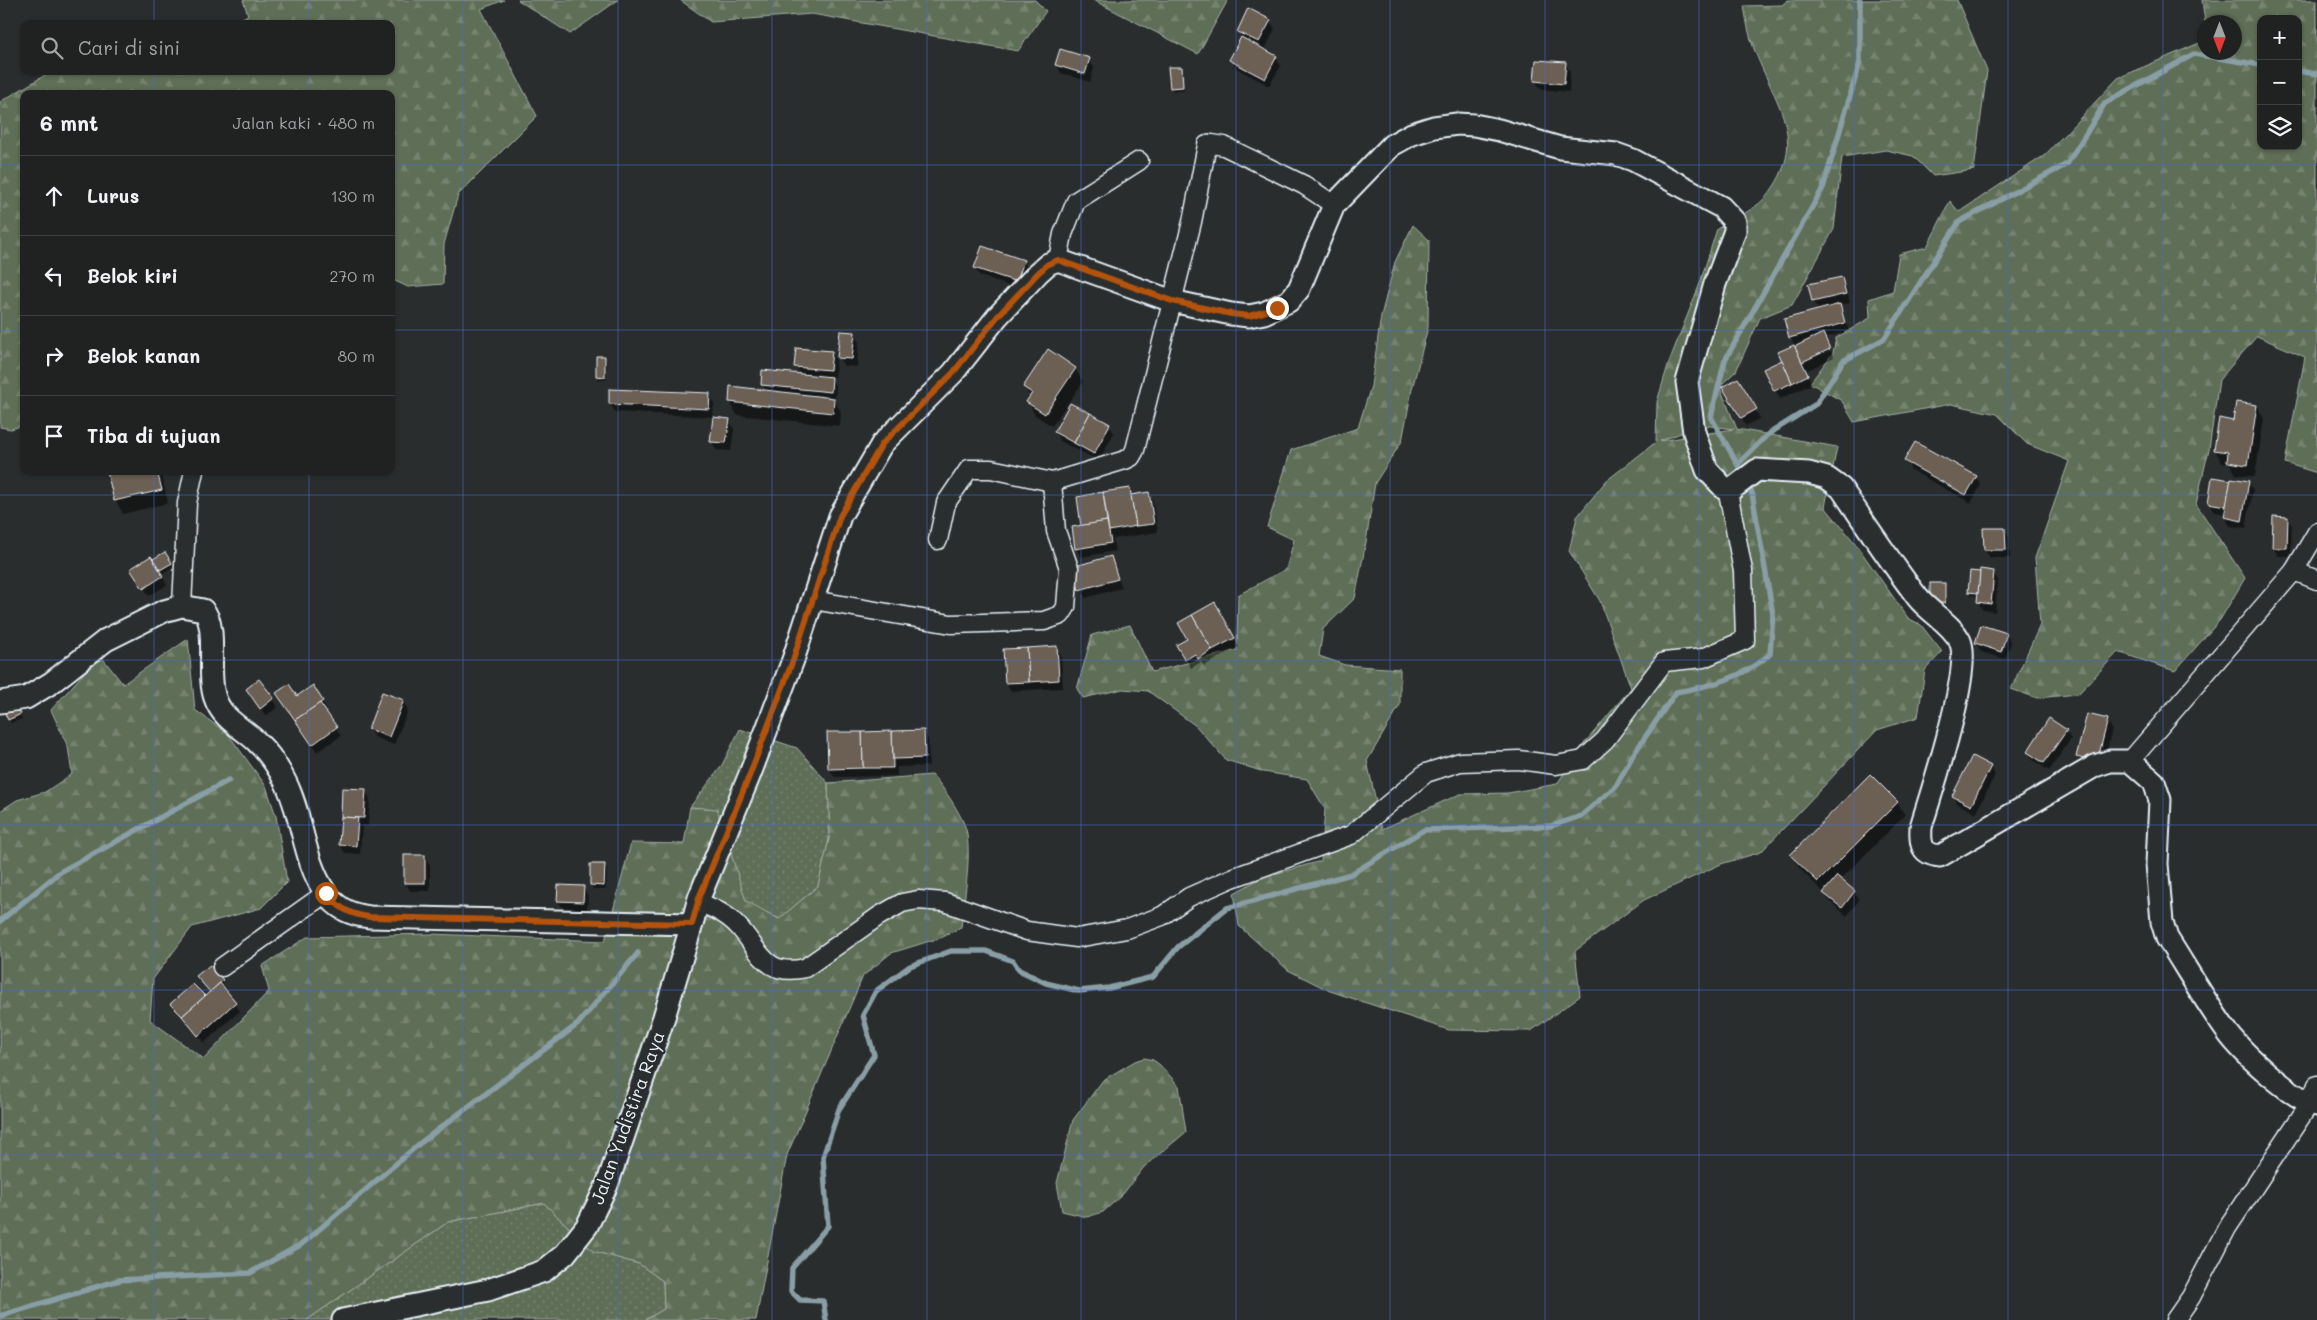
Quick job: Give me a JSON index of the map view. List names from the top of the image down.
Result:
{
  "streets": {
    "street": ["Jalan Yudistira Raya"]
  },
  "north": "bottom",
  "page": {
    "map_buttons": ["+", "−"],
    "search": "Cari di sini",
    "heading": ["6 mnt", "Jalan kaki · 480 m"],
    "list": [
      ["Lurus", "130 m"],
      ["Belok kiri", "270 m"],
      ["Belok kanan", "80 m"],
      "Tiba di tujuan"
    ]
  }
}
